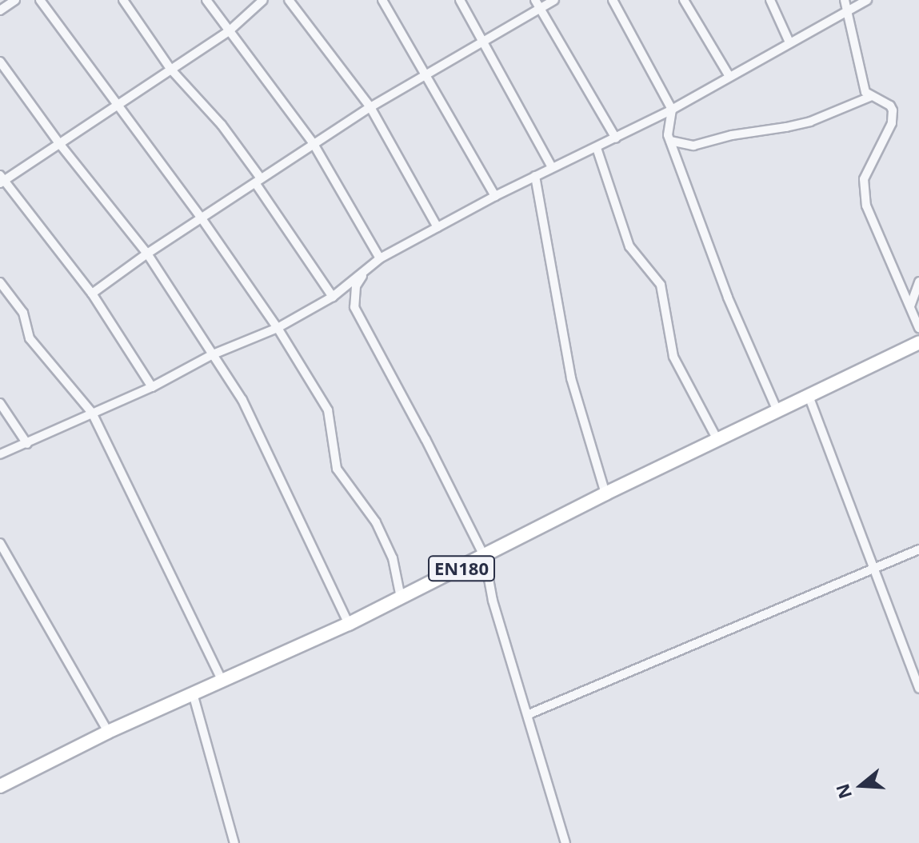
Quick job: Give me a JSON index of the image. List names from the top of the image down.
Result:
{
  "streets": {
    "main road": ["EN180"]
  },
  "north": "left"
}
